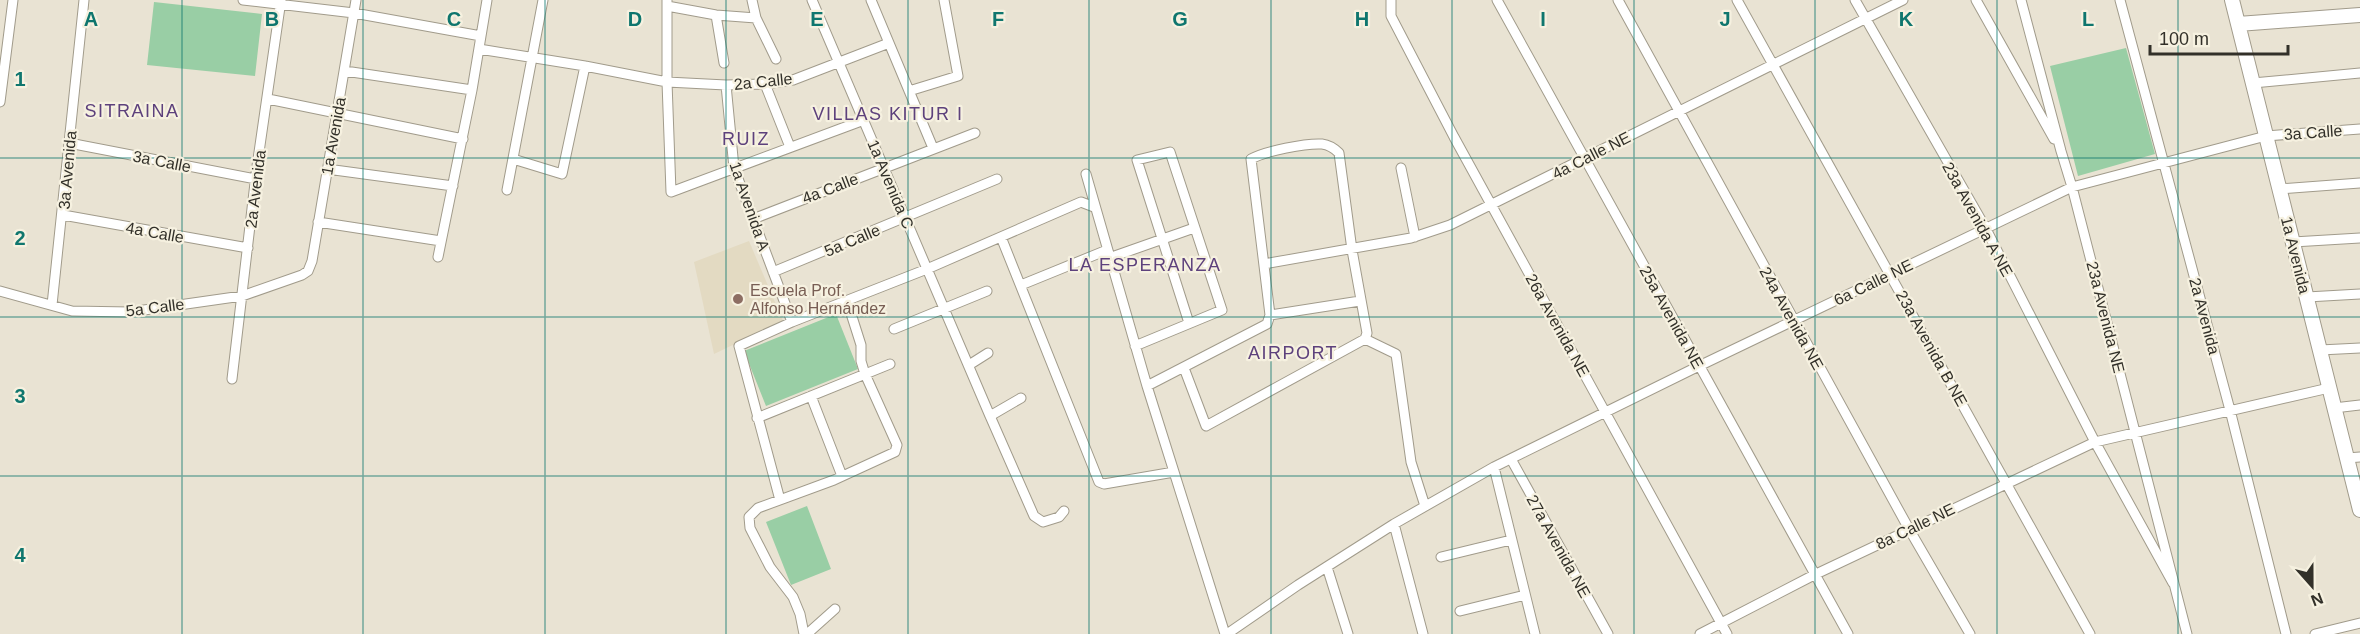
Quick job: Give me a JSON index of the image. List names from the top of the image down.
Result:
{
  "streets": {
    "street": [
      "2a Calle",
      "3a Calle",
      "1a Avenida",
      "4a Calle NE",
      "3a Avenida",
      "1a Avenida C",
      "4a Calle",
      "2a Avenida",
      "1a Avenida A",
      "23a Avenida A NE",
      "5a Calle",
      "6a Calle NE",
      "25a Avenida NE",
      "23a Avenida NE",
      "24a Avenida NE",
      "26a Avenida NE",
      "23a Avenida B NE",
      "8a Calle NE",
      "27a Avenida NE"
    ]
  },
  "crossings": [
    ["2a Calle", "1a Avenida C"],
    ["2a Calle", "1a Avenida A"],
    ["3a Calle", "1a Avenida"],
    ["3a Calle", "3a Avenida"],
    ["3a Calle", "2a Avenida"],
    ["3a Calle", "6a Calle NE"],
    ["1a Avenida", "5a Calle"],
    ["1a Avenida", "6a Calle NE"],
    ["1a Avenida", "8a Calle NE"],
    ["4a Calle NE", "23a Avenida A NE"],
    ["4a Calle NE", "25a Avenida NE"],
    ["4a Calle NE", "24a Avenida NE"],
    ["4a Calle NE", "26a Avenida NE"],
    ["4a Calle NE", "23a Avenida B NE"],
    ["3a Avenida", "4a Calle"],
    ["3a Avenida", "5a Calle"],
    ["1a Avenida C", "4a Calle"],
    ["1a Avenida C", "5a Calle"],
    ["4a Calle", "2a Avenida"],
    ["4a Calle", "1a Avenida A"],
    ["2a Avenida", "5a Calle"],
    ["2a Avenida", "6a Calle NE"],
    ["2a Avenida", "8a Calle NE"],
    ["1a Avenida A", "5a Calle"],
    ["23a Avenida A NE", "6a Calle NE"],
    ["23a Avenida A NE", "23a Avenida NE"],
    ["23a Avenida A NE", "8a Calle NE"],
    ["6a Calle NE", "25a Avenida NE"],
    ["6a Calle NE", "23a Avenida NE"],
    ["6a Calle NE", "24a Avenida NE"],
    ["6a Calle NE", "26a Avenida NE"],
    ["6a Calle NE", "23a Avenida B NE"],
    ["6a Calle NE", "27a Avenida NE"],
    ["25a Avenida NE", "8a Calle NE"],
    ["23a Avenida NE", "8a Calle NE"],
    ["24a Avenida NE", "8a Calle NE"],
    ["26a Avenida NE", "8a Calle NE"],
    ["23a Avenida B NE", "8a Calle NE"]
  ],
  "districts": [
    "SITRAINA",
    "VILLAS KITUR I",
    "RUIZ",
    "LA ESPERANZA",
    "AIRPORT"
  ],
  "places": ["Escuela Prof. Alfonso Hernández"],
  "scale_bar": "100 m",
  "north": "bottom",
  "grid": {
    "columns": [
      "A",
      "B",
      "C",
      "D",
      "E",
      "F",
      "G",
      "H",
      "I",
      "J",
      "K",
      "L"
    ],
    "rows": [
      "1",
      "2",
      "3",
      "4"
    ]
  }
}
